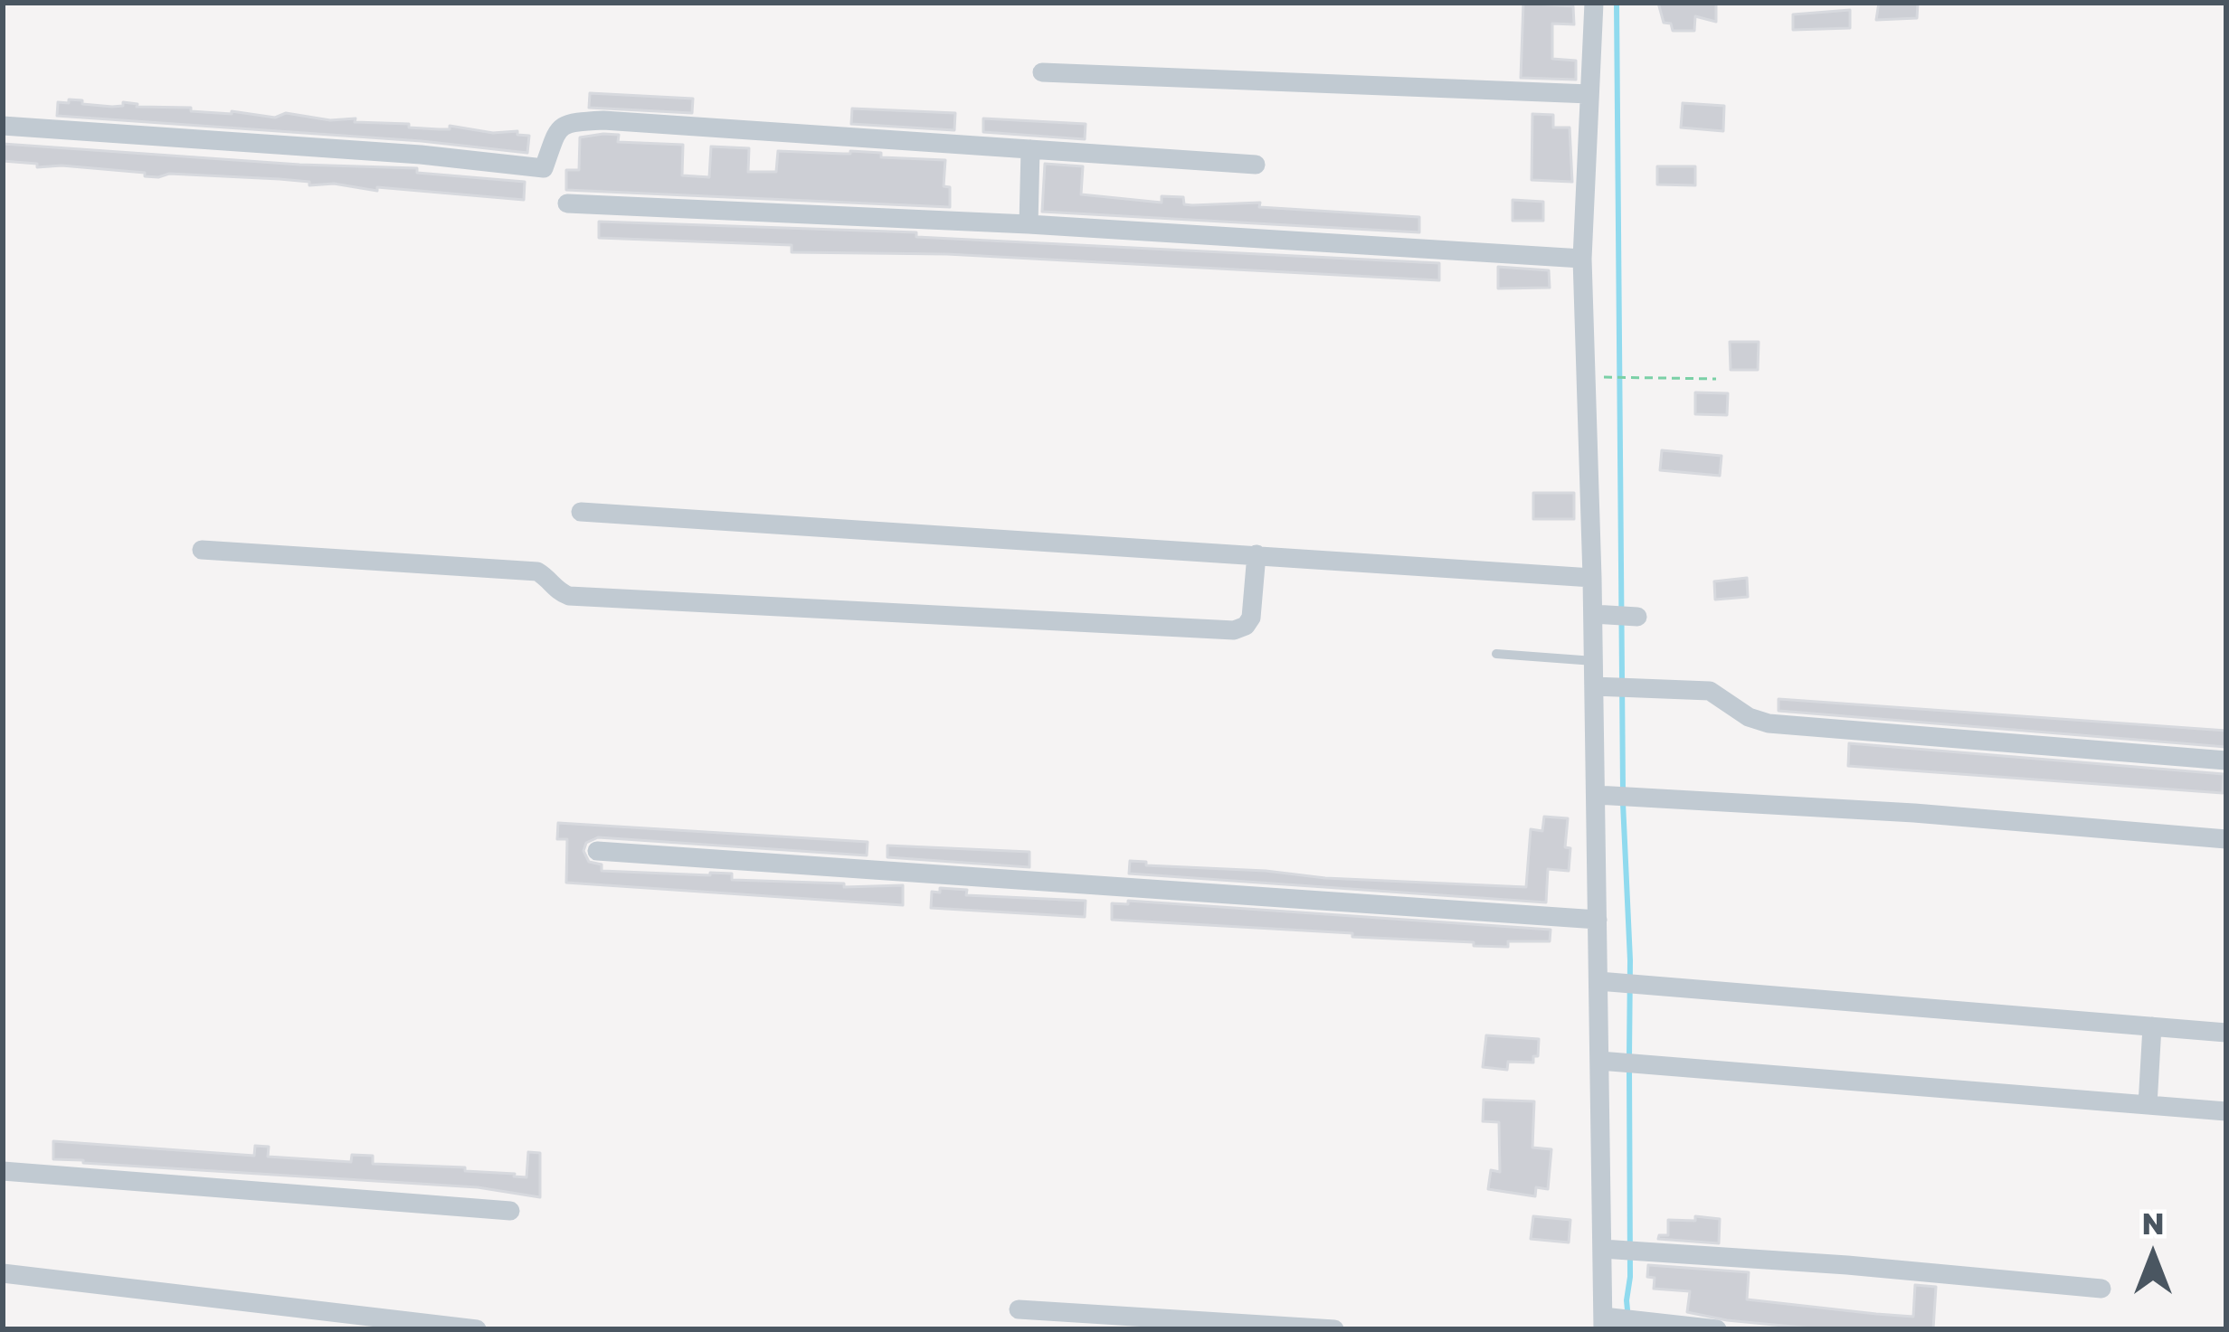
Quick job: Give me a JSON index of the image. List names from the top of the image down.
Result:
{
  "north": "top"
}
